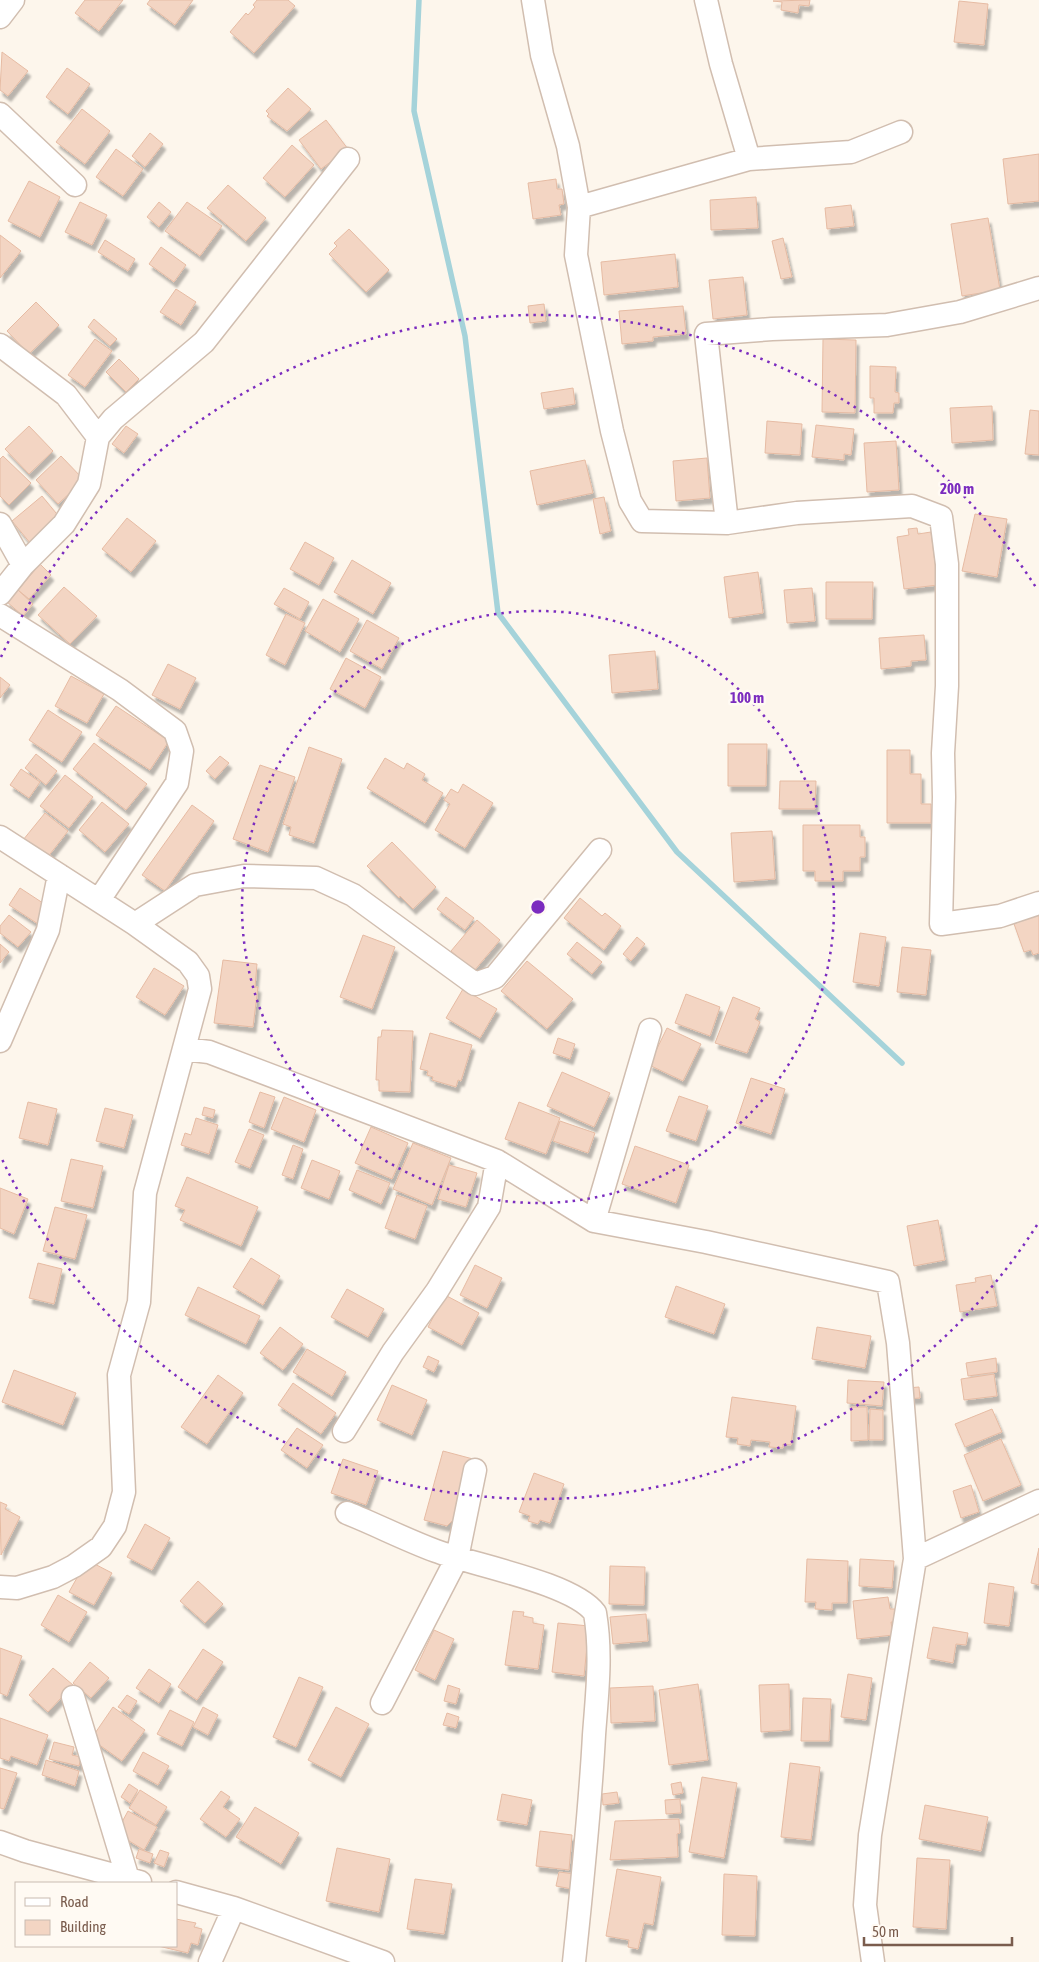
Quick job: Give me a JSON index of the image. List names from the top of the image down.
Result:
{
  "legend": ["Road", "Building"],
  "scale_bar": "50 m",
  "rings": ["200 m", "100 m"]
}
